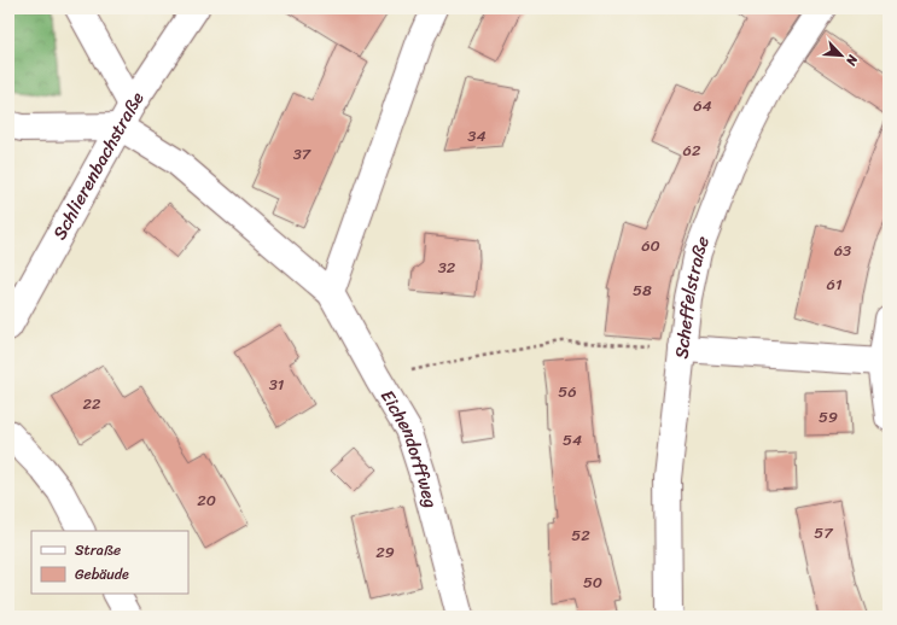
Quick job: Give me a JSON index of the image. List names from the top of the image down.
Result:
{
  "streets": {
    "street": ["Schlierenbachstraße", "Scheffelstraße", "Eichendorffweg"]
  },
  "crossings": [
    ["Schlierenbachstraße", "Eichendorffweg"]
  ],
  "house_numbers": [
    "64",
    "34",
    "62",
    "37",
    "60",
    "63",
    "32",
    "61",
    "58",
    "31",
    "56",
    "22",
    "59",
    "54",
    "20",
    "57",
    "52",
    "29",
    "50"
  ],
  "legend": ["Straße", "Gebäude"],
  "north": "bottom right"
}
